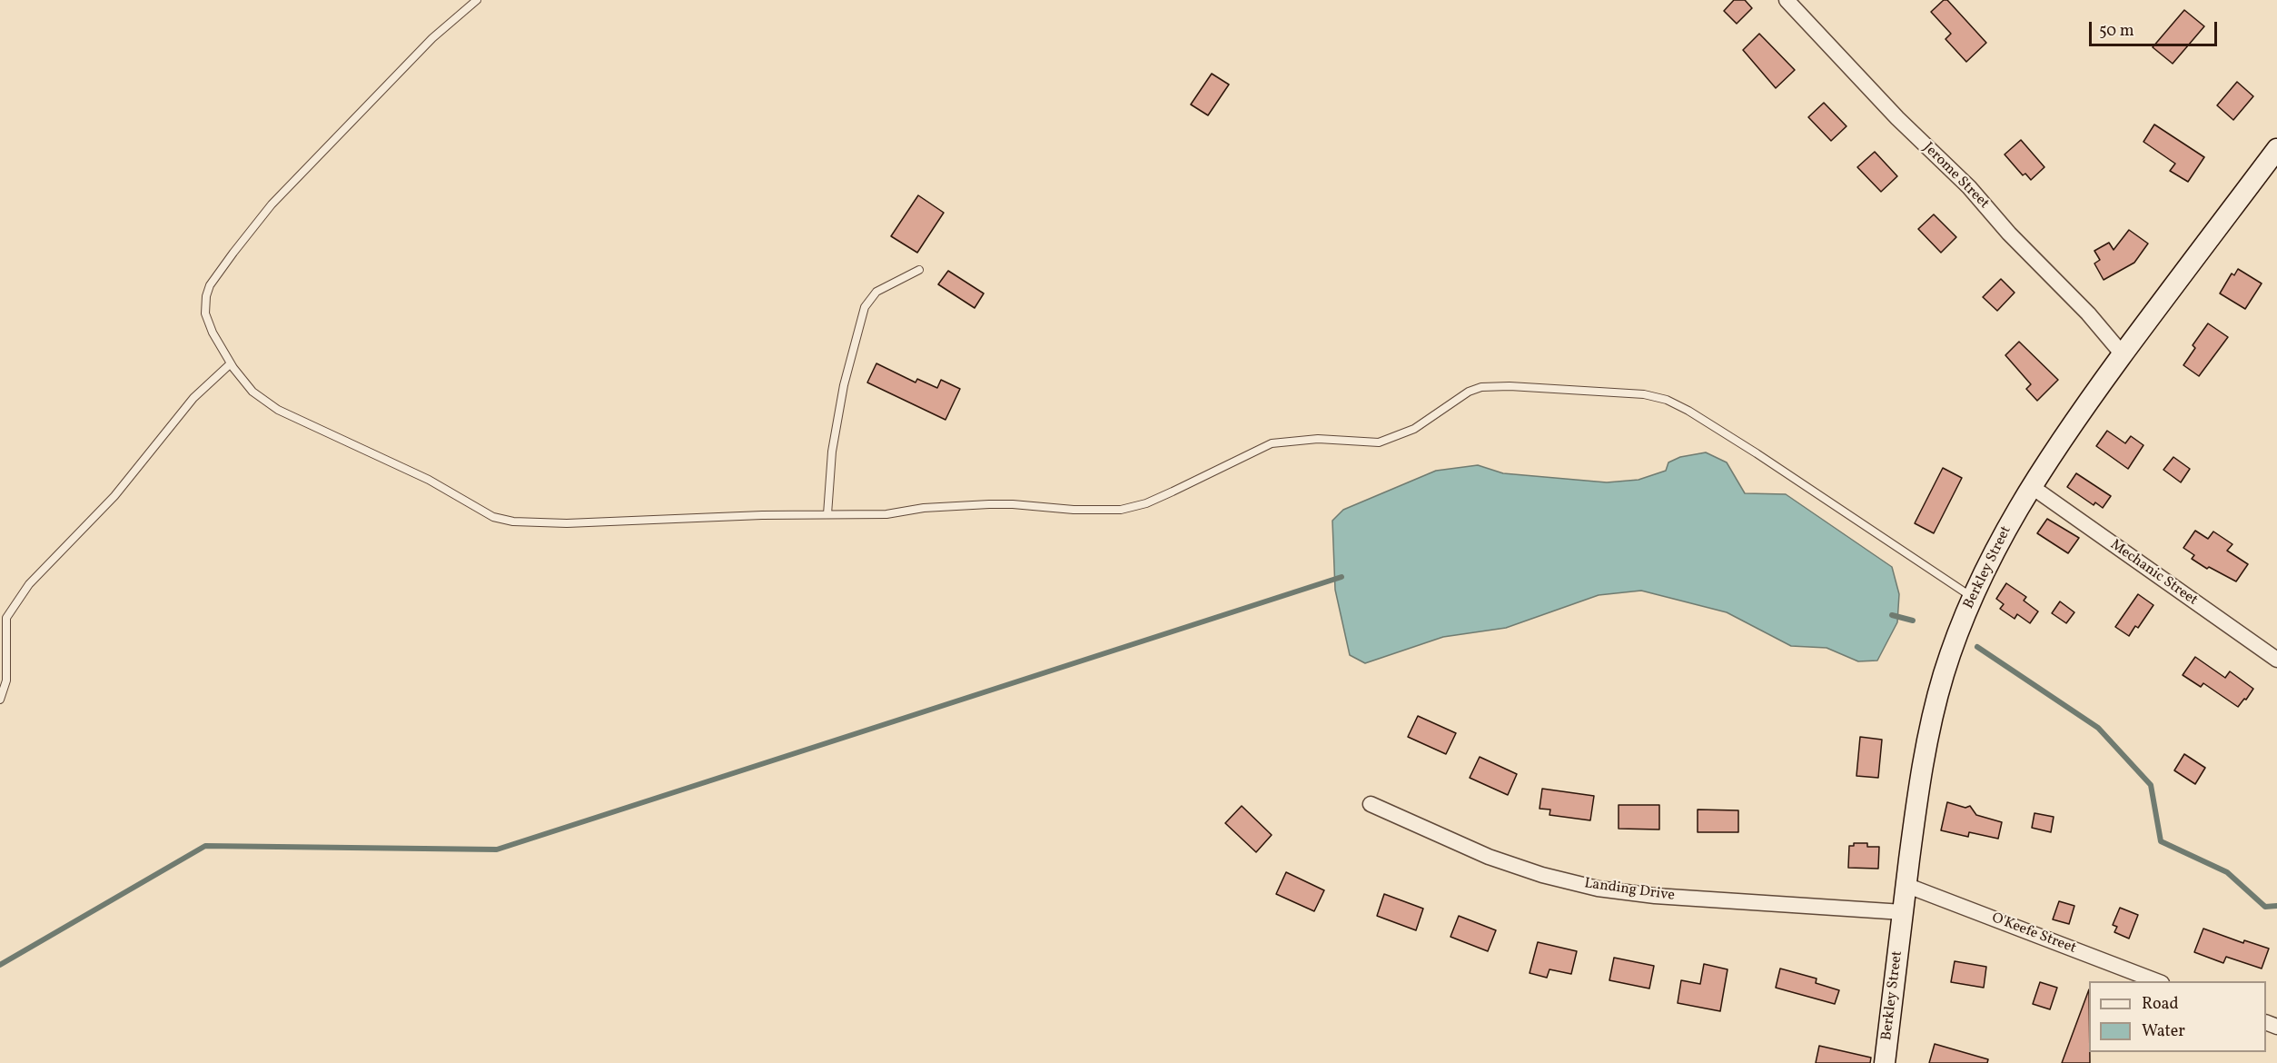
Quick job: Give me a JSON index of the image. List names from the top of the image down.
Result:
{
  "streets": {
    "main road": ["Berkley Street"],
    "street": [
      "Jerome Street",
      "Mechanic Street",
      "Landing Drive",
      "O'Keefe Street"
    ]
  },
  "crossings": [
    ["Jerome Street", "Berkley Street"],
    ["Berkley Street", "Mechanic Street"],
    ["Berkley Street", "Landing Drive"],
    ["Berkley Street", "O'Keefe Street"]
  ],
  "legend": ["Road", "Water"],
  "scale_bar": "50 m"
}
